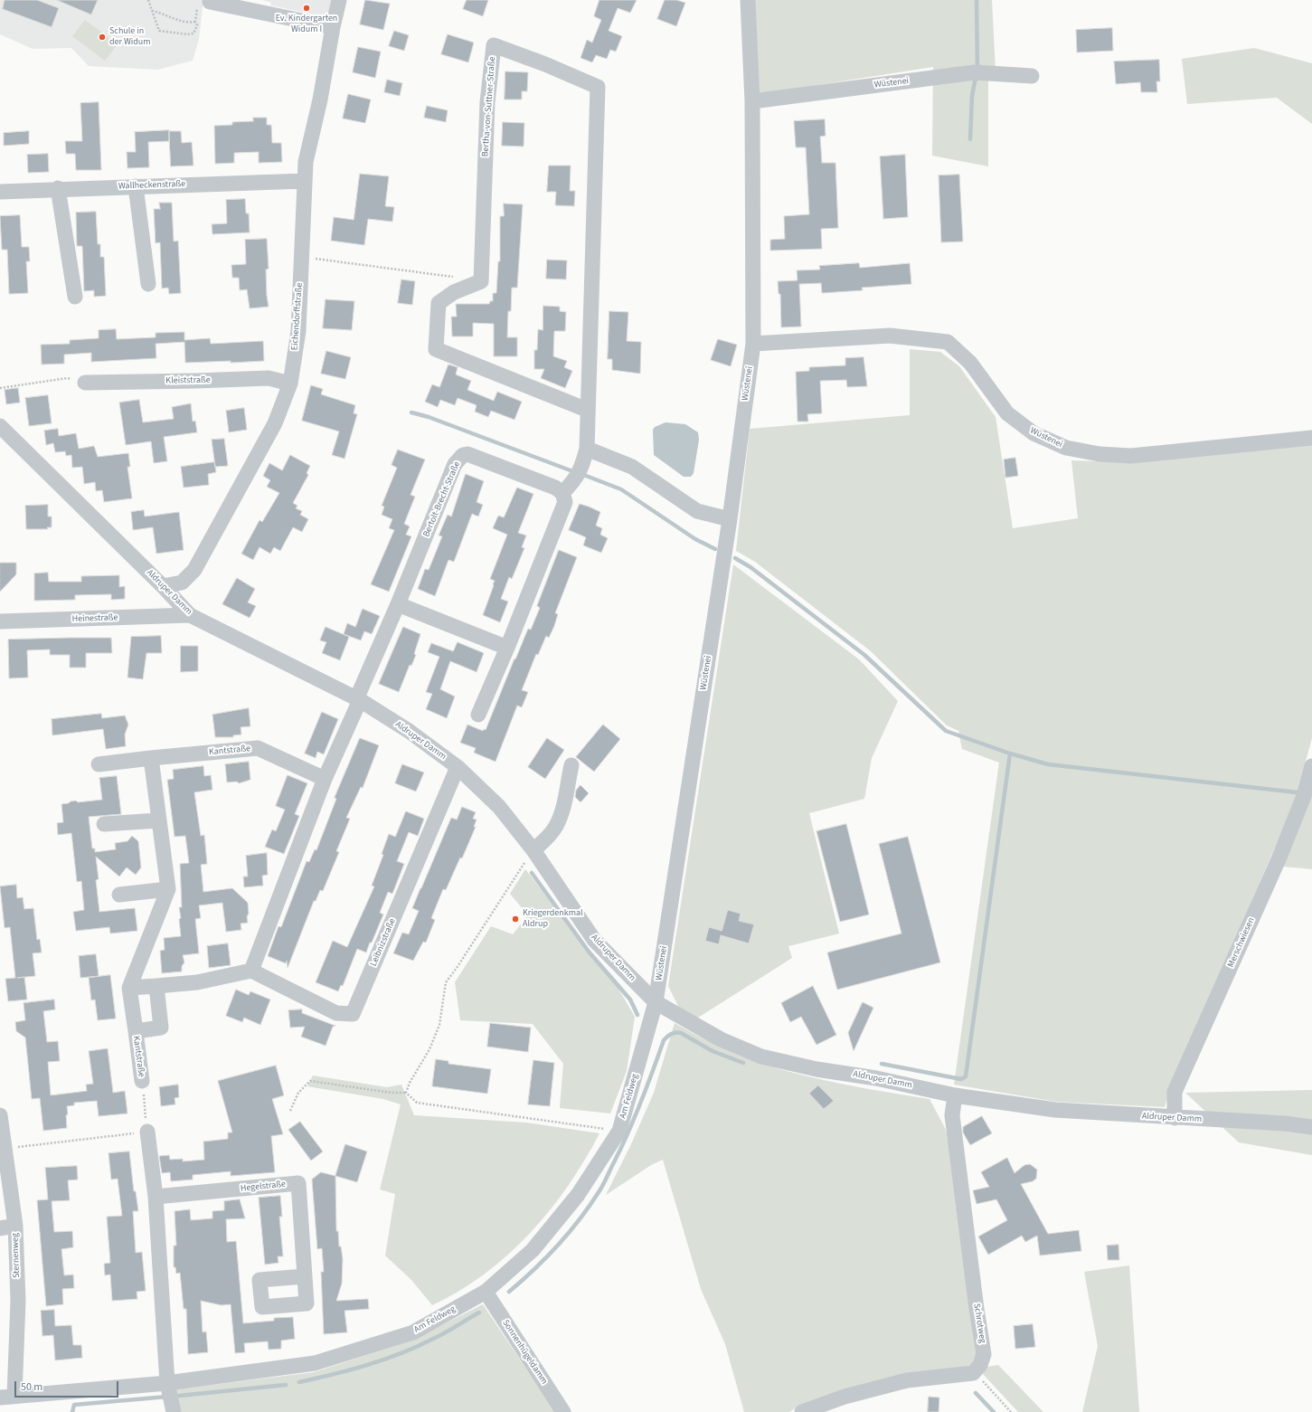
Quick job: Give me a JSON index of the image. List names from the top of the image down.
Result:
{
  "streets": {
    "street": [
      "Wüstenei",
      "Bertha-von-Suttner-Straße",
      "Wallheckenstraße",
      "Eichendorffstraße",
      "Kleiststraße",
      "Bertolt-Brecht-Straße",
      "Aldruper Damm",
      "Heinestraße",
      "Kantstraße",
      "Leibnizstraße",
      "Merschwiesen",
      "Am Feldweg",
      "Hegelstraße",
      "Sternenweg",
      "Schrotweg",
      "Sonnenhügeldamm"
    ]
  },
  "crossings": [
    ["Wüstenei", "Aldruper Damm"],
    ["Wüstenei", "Am Feldweg"],
    ["Bertha-von-Suttner-Straße", "Bertolt-Brecht-Straße"],
    ["Wallheckenstraße", "Eichendorffstraße"],
    ["Eichendorffstraße", "Kleiststraße"],
    ["Eichendorffstraße", "Aldruper Damm"],
    ["Bertolt-Brecht-Straße", "Aldruper Damm"],
    ["Aldruper Damm", "Heinestraße"],
    ["Aldruper Damm", "Leibnizstraße"],
    ["Aldruper Damm", "Merschwiesen"],
    ["Aldruper Damm", "Am Feldweg"],
    ["Aldruper Damm", "Schrotweg"],
    ["Am Feldweg", "Sternenweg"],
    ["Am Feldweg", "Sonnenhügeldamm"]
  ],
  "places": ["Ev. Kindergarten Widum I", "Schule in der Widum", "Kriegerdenkmal Aldrup"],
  "scale_bar": "50 m"
}
